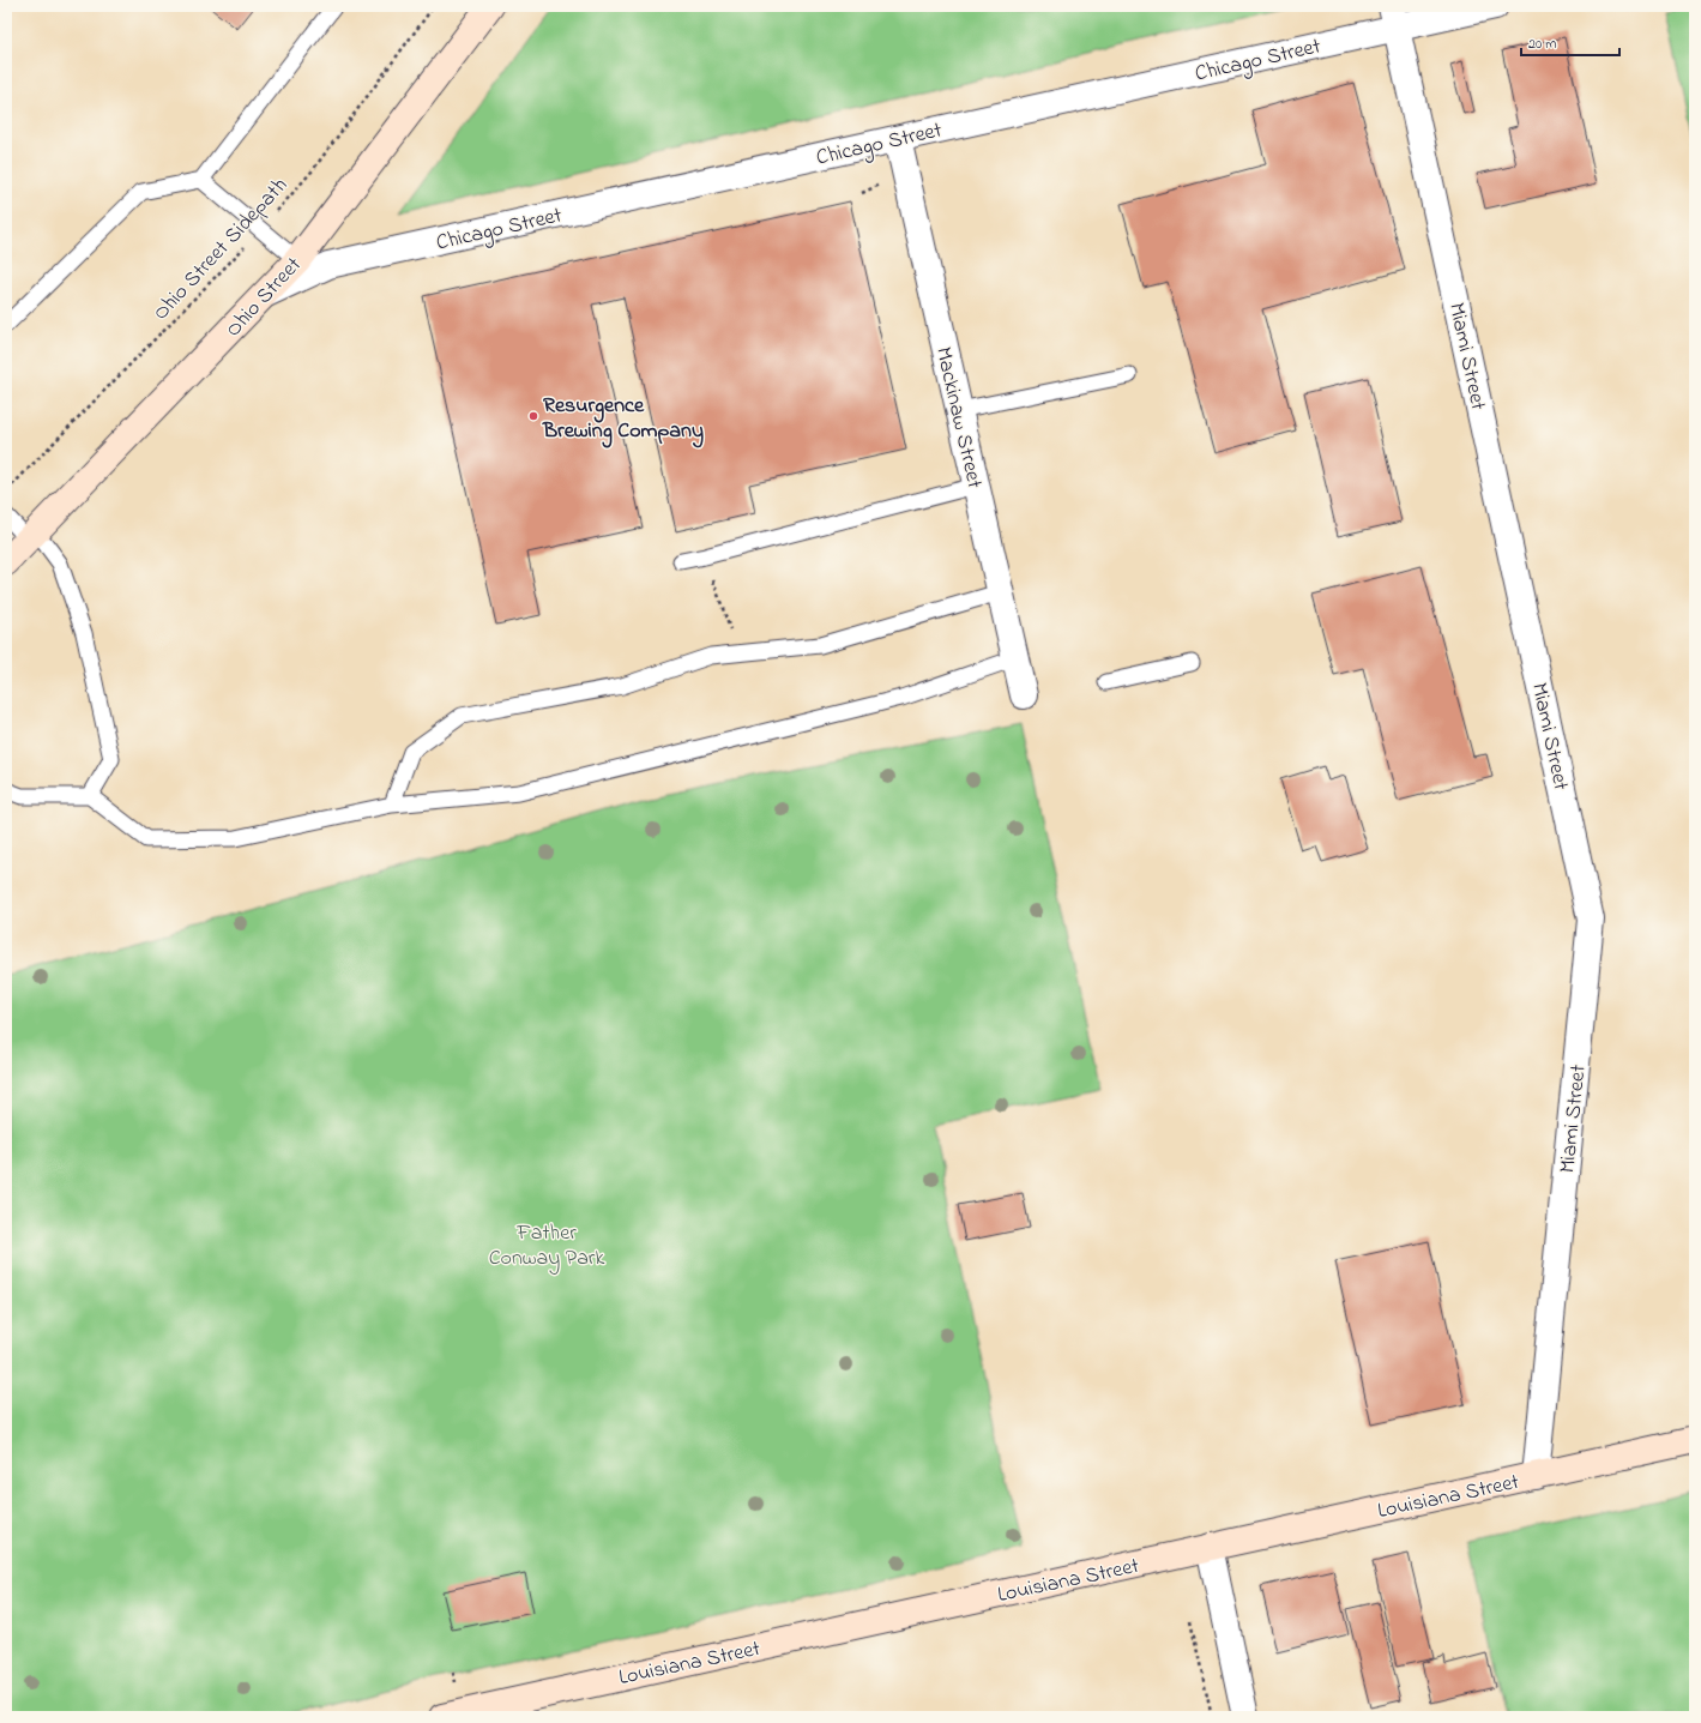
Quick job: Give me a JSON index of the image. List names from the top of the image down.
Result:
{
  "streets": {
    "street": [
      "Chicago Street",
      "Ohio Street",
      "Miami Street",
      "Mackinaw Street",
      "Louisiana Street"
    ],
    "path": ["Ohio Street Sidepath"]
  },
  "crossings": [
    ["Chicago Street", "Ohio Street"],
    ["Chicago Street", "Miami Street"],
    ["Chicago Street", "Mackinaw Street"],
    ["Miami Street", "Louisiana Street"]
  ],
  "parks": ["Father Conway Park"],
  "places": ["Resurgence Brewing Company"],
  "scale_bar": "20 m"
}
